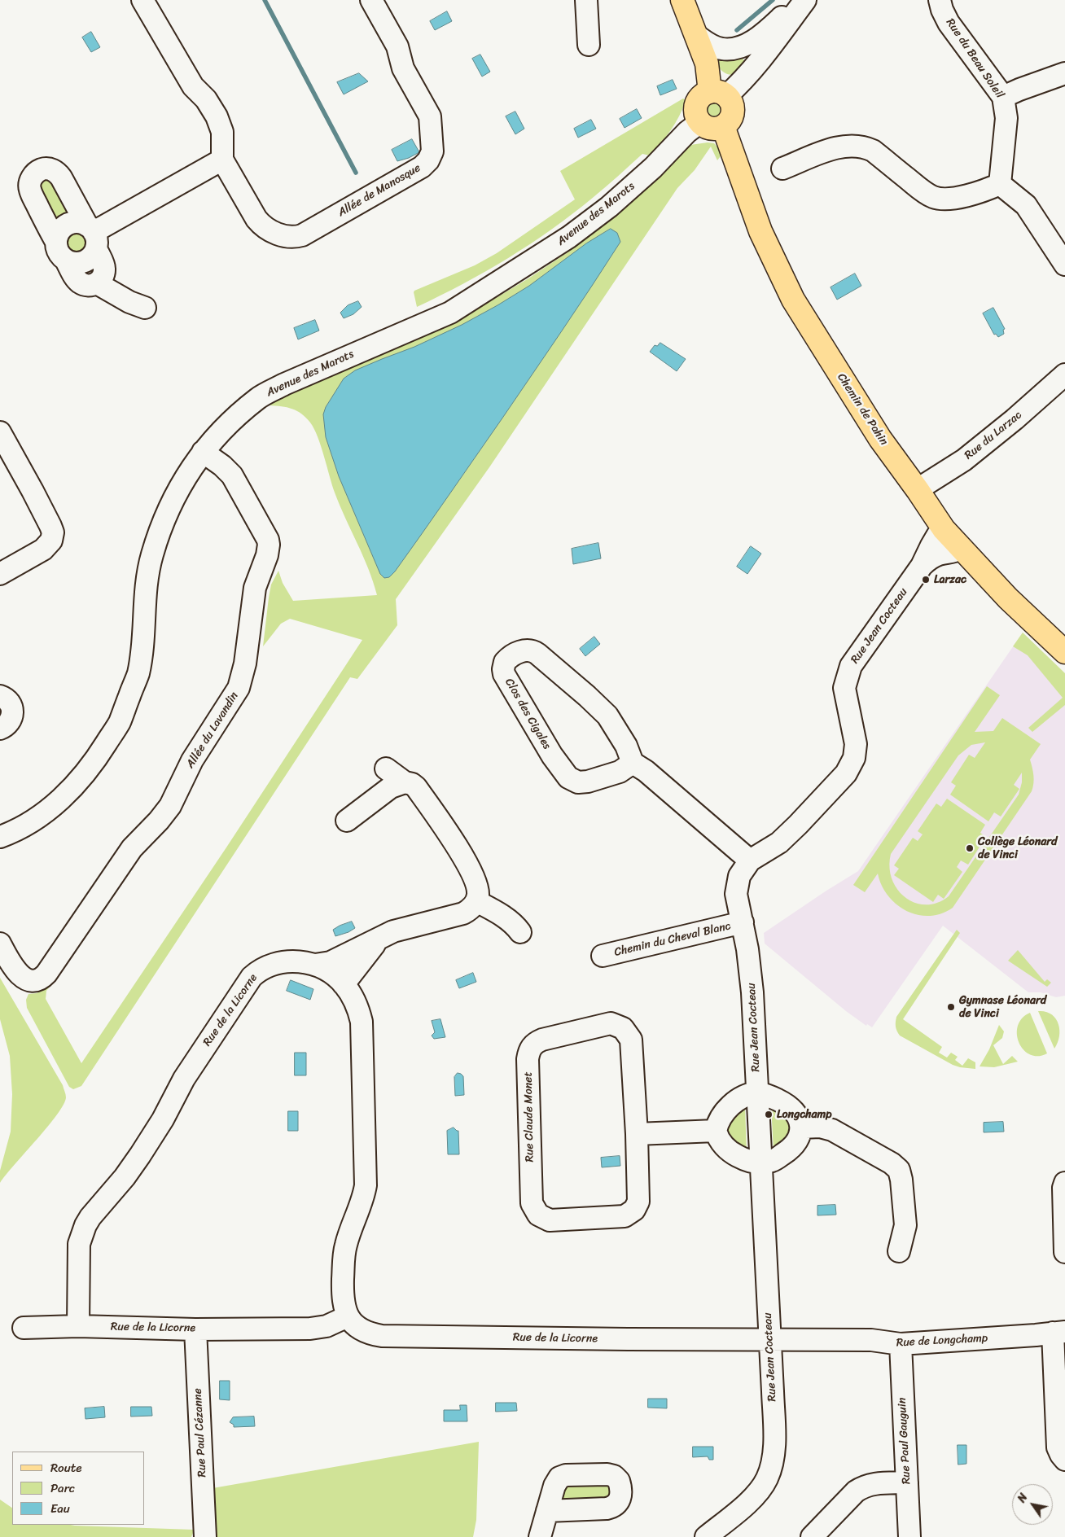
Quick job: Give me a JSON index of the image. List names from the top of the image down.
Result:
{
  "streets": {
    "main road": ["Chemin de Pahin"],
    "street": [
      "Rue du Beau Soleil",
      "Allée de Manosque",
      "Avenue des Marots",
      "Rue du Larzac",
      "Rue Jean Cocteau",
      "Clos des Cigales",
      "Allée du Lavandin",
      "Chemin du Cheval Blanc",
      "Rue de la Licorne",
      "Rue Claude Monet",
      "Rue de Longchamp",
      "Rue Paul Cézanne",
      "Rue Paul Gauguin"
    ]
  },
  "crossings": [
    ["Avenue des Marots", "Chemin de Pahin"],
    ["Avenue des Marots", "Allée du Lavandin"],
    ["Chemin de Pahin", "Rue du Larzac"],
    ["Chemin de Pahin", "Rue Jean Cocteau"],
    ["Rue Jean Cocteau", "Clos des Cigales"],
    ["Rue Jean Cocteau", "Chemin du Cheval Blanc"],
    ["Rue Jean Cocteau", "Rue de la Licorne"],
    ["Rue Jean Cocteau", "Rue de Longchamp"],
    ["Rue de la Licorne", "Rue de Longchamp"],
    ["Rue de la Licorne", "Rue Paul Cézanne"],
    ["Rue de Longchamp", "Rue Paul Gauguin"]
  ],
  "places": [
    "Larzac",
    "Collège Léonard de Vinci",
    "Gymnase Léonard de Vinci",
    "Longchamp"
  ],
  "legend": ["Route", "Parc", "Eau"],
  "north": "top left"
}
